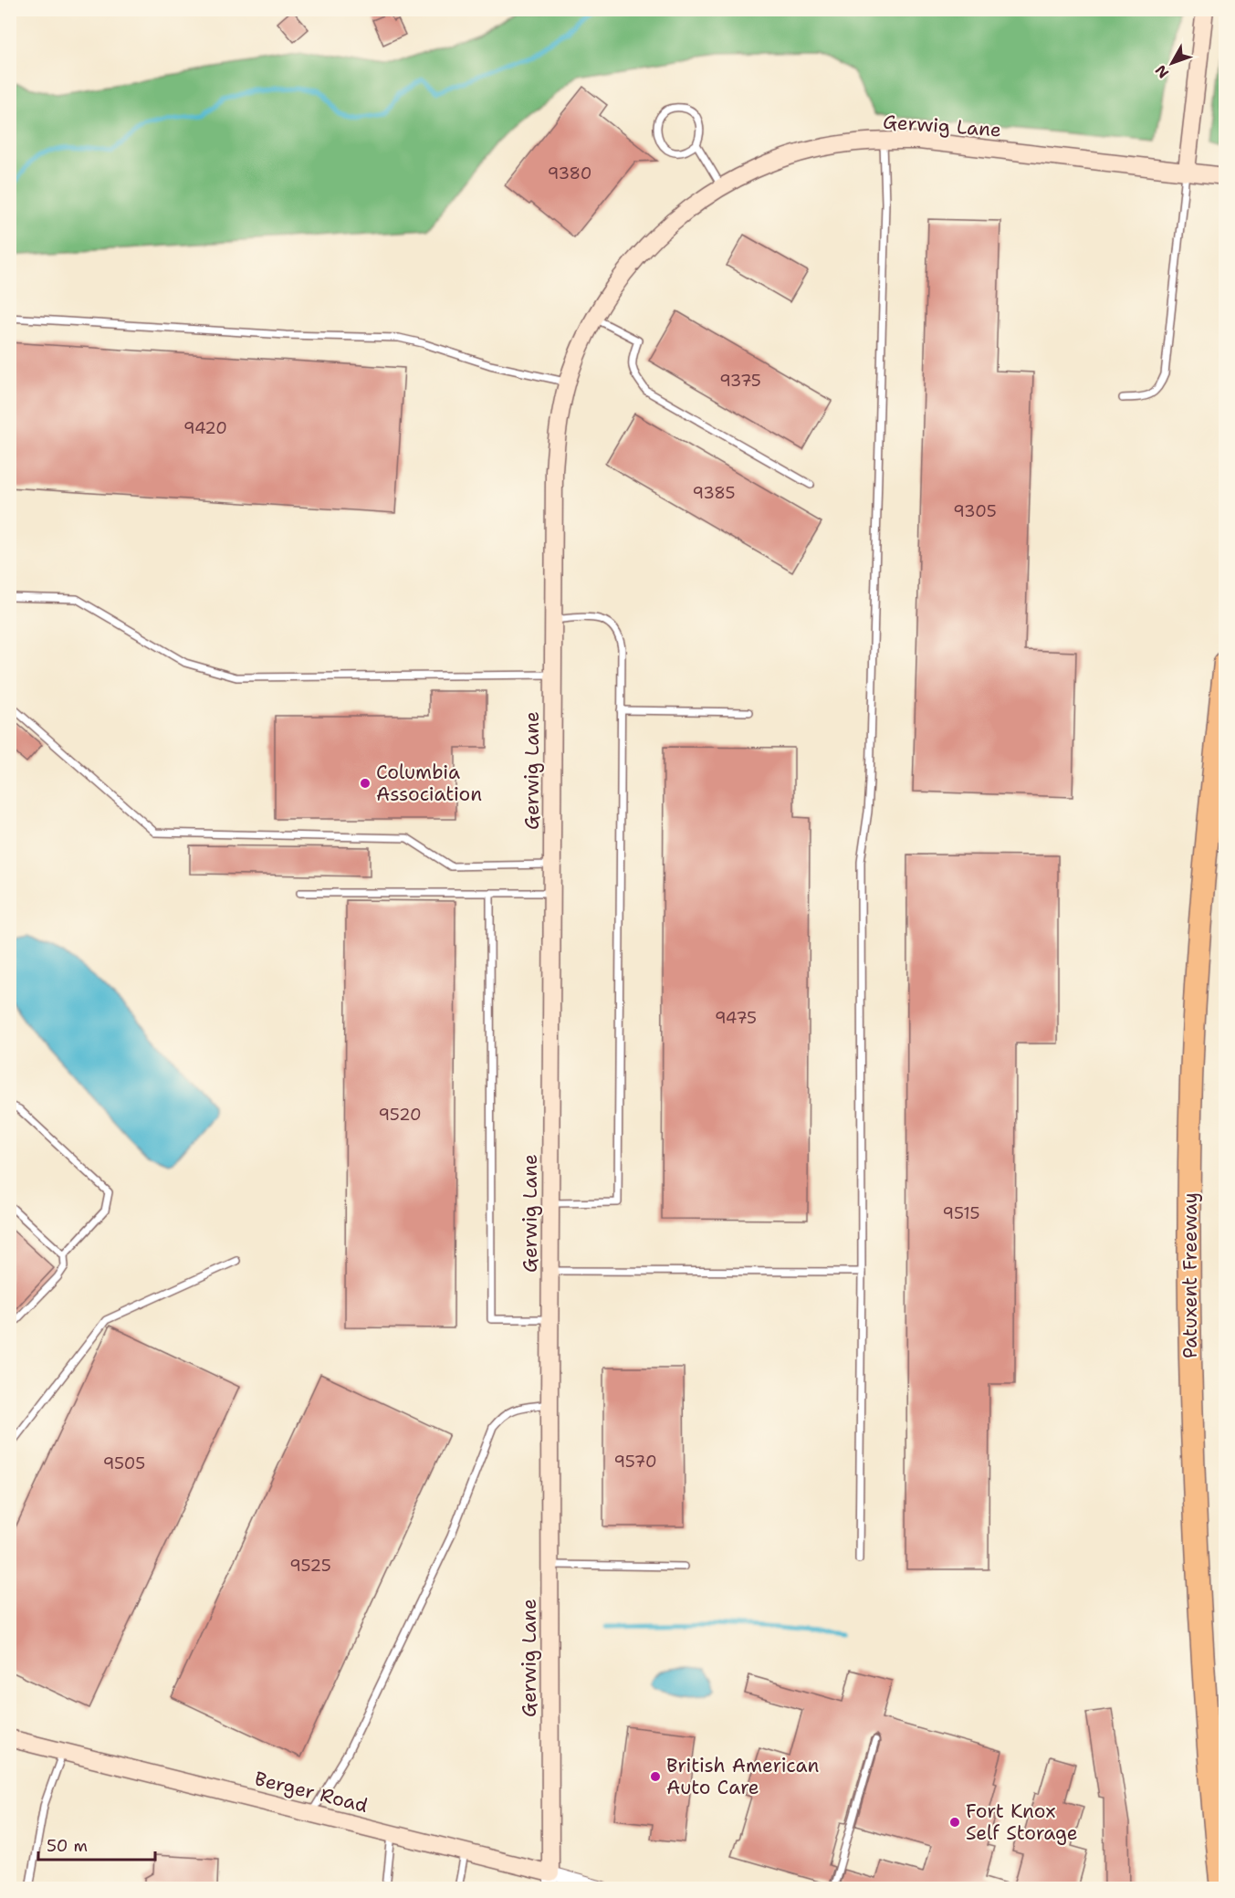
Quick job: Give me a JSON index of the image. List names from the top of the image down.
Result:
{
  "streets": {
    "highway": ["Patuxent Freeway"],
    "street": ["Gerwig Lane", "Berger Road"]
  },
  "crossings": [
    ["Gerwig Lane", "Berger Road"]
  ],
  "places": ["Columbia Association", "British American Auto Care", "Fort Knox Self Storage"],
  "house_numbers": [
    "9380",
    "9375",
    "9420",
    "9385",
    "9305",
    "9475",
    "9520",
    "9515",
    "9570",
    "9505",
    "9525"
  ],
  "scale_bar": "50 m",
  "north": "bottom left"
}
